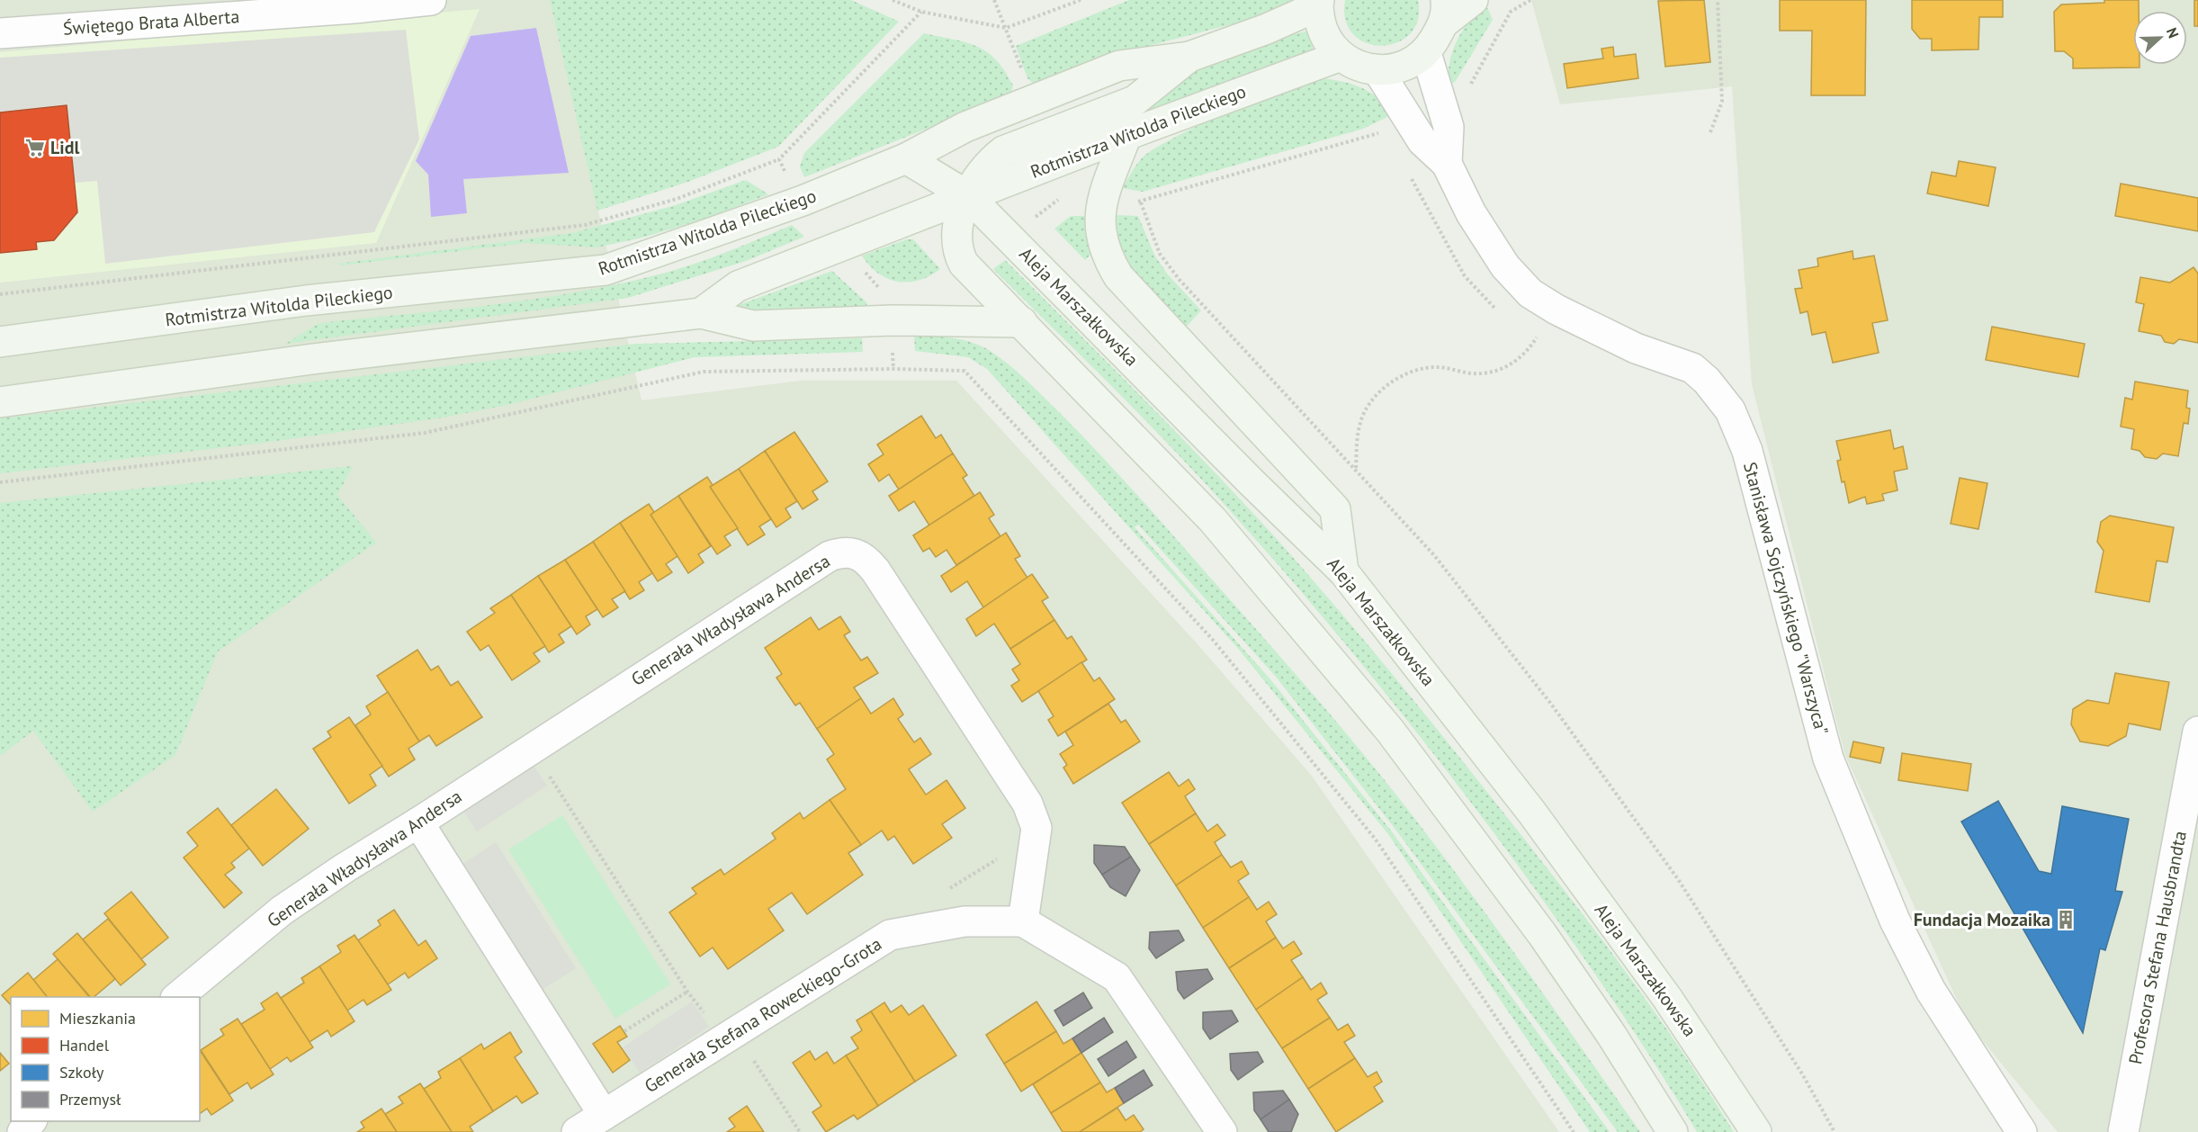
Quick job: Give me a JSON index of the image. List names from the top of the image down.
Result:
{
  "streets": {
    "main road": ["Rotmistrza Witolda Pileckiego", "Aleja Marszałkowska"],
    "street": [
      "Świętego Brata Alberta",
      "Stanisława Sojczyńskiego \"Warszyca\"",
      "Generała Władysława Andersa",
      "Profesora Stefana Hausbrandta",
      "Generała Stefana Roweckiego-Grota"
    ]
  },
  "crossings": [
    ["Rotmistrza Witolda Pileckiego", "Aleja Marszałkowska"],
    ["Generała Władysława Andersa", "Generała Stefana Roweckiego-Grota"]
  ],
  "places": {
    "supermarket": ["Lidl"],
    "building": ["Fundacja Mozaika"]
  },
  "legend": [
    "Mieszkania",
    "Handel",
    "Szkoły",
    "Przemysł"
  ],
  "north": "right"
}
